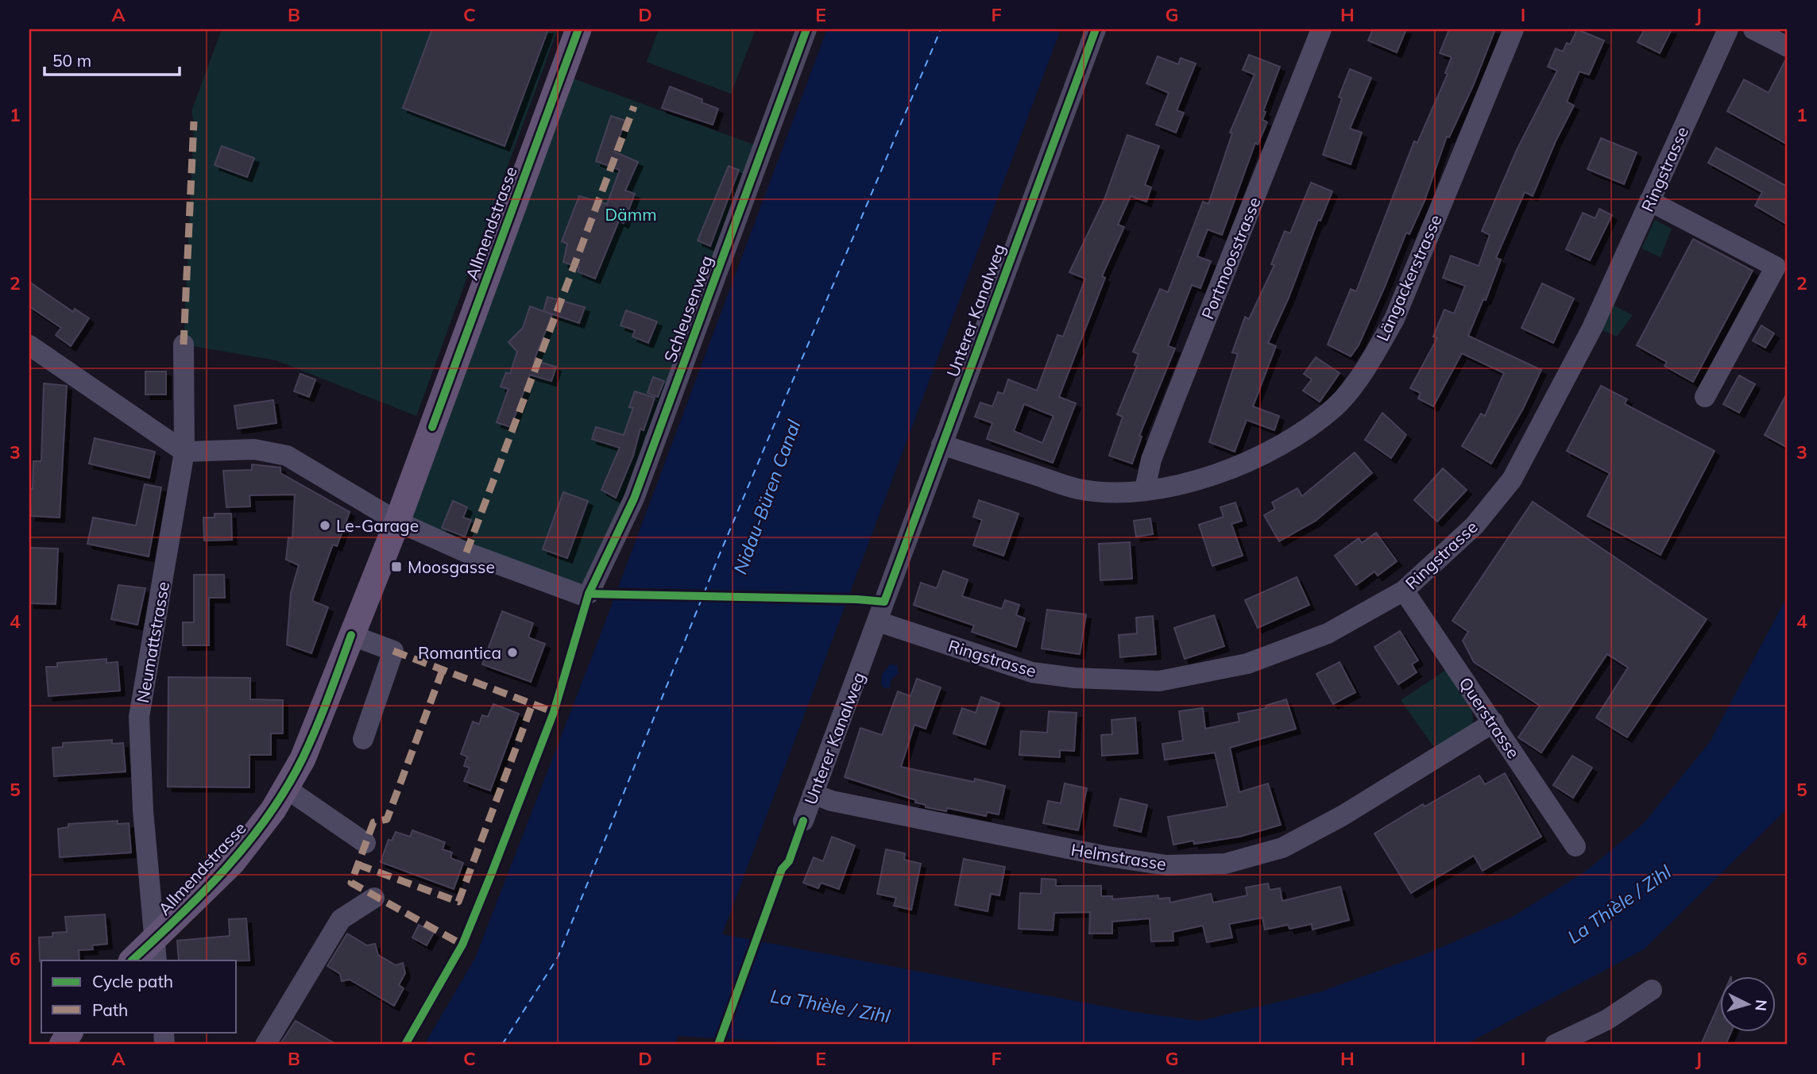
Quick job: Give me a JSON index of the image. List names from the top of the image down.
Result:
{
  "streets": {
    "main road": ["Allmendstrasse"],
    "street": [
      "Ringstrasse",
      "Portmoosstrasse",
      "Längackerstrasse",
      "Schleusenweg",
      "Unterer Kanalweg",
      "Neumattstrasse",
      "Querstrasse",
      "Helmstrasse"
    ]
  },
  "crossings": [
    ["Ringstrasse", "Unterer Kanalweg"],
    ["Ringstrasse", "Querstrasse"],
    ["Allmendstrasse", "Schleusenweg"],
    ["Allmendstrasse", "Neumattstrasse"],
    ["Portmoosstrasse", "Längackerstrasse"],
    ["Längackerstrasse", "Unterer Kanalweg"],
    ["Unterer Kanalweg", "Helmstrasse"],
    ["Querstrasse", "Helmstrasse"]
  ],
  "water": ["Nidau-Büren Canal", "La Thièle / Zihl"],
  "parks": ["Dämm"],
  "places": {
    "other": ["Le-Garage", "Romantica"],
    "transit": ["Moosgasse"]
  },
  "legend": ["Cycle path", "Path"],
  "scale_bar": "50 m",
  "north": "right",
  "grid": {
    "columns": [
      "A",
      "B",
      "C",
      "D",
      "E",
      "F",
      "G",
      "H",
      "I",
      "J"
    ],
    "rows": [
      "1",
      "2",
      "3",
      "4",
      "5",
      "6"
    ]
  }
}
